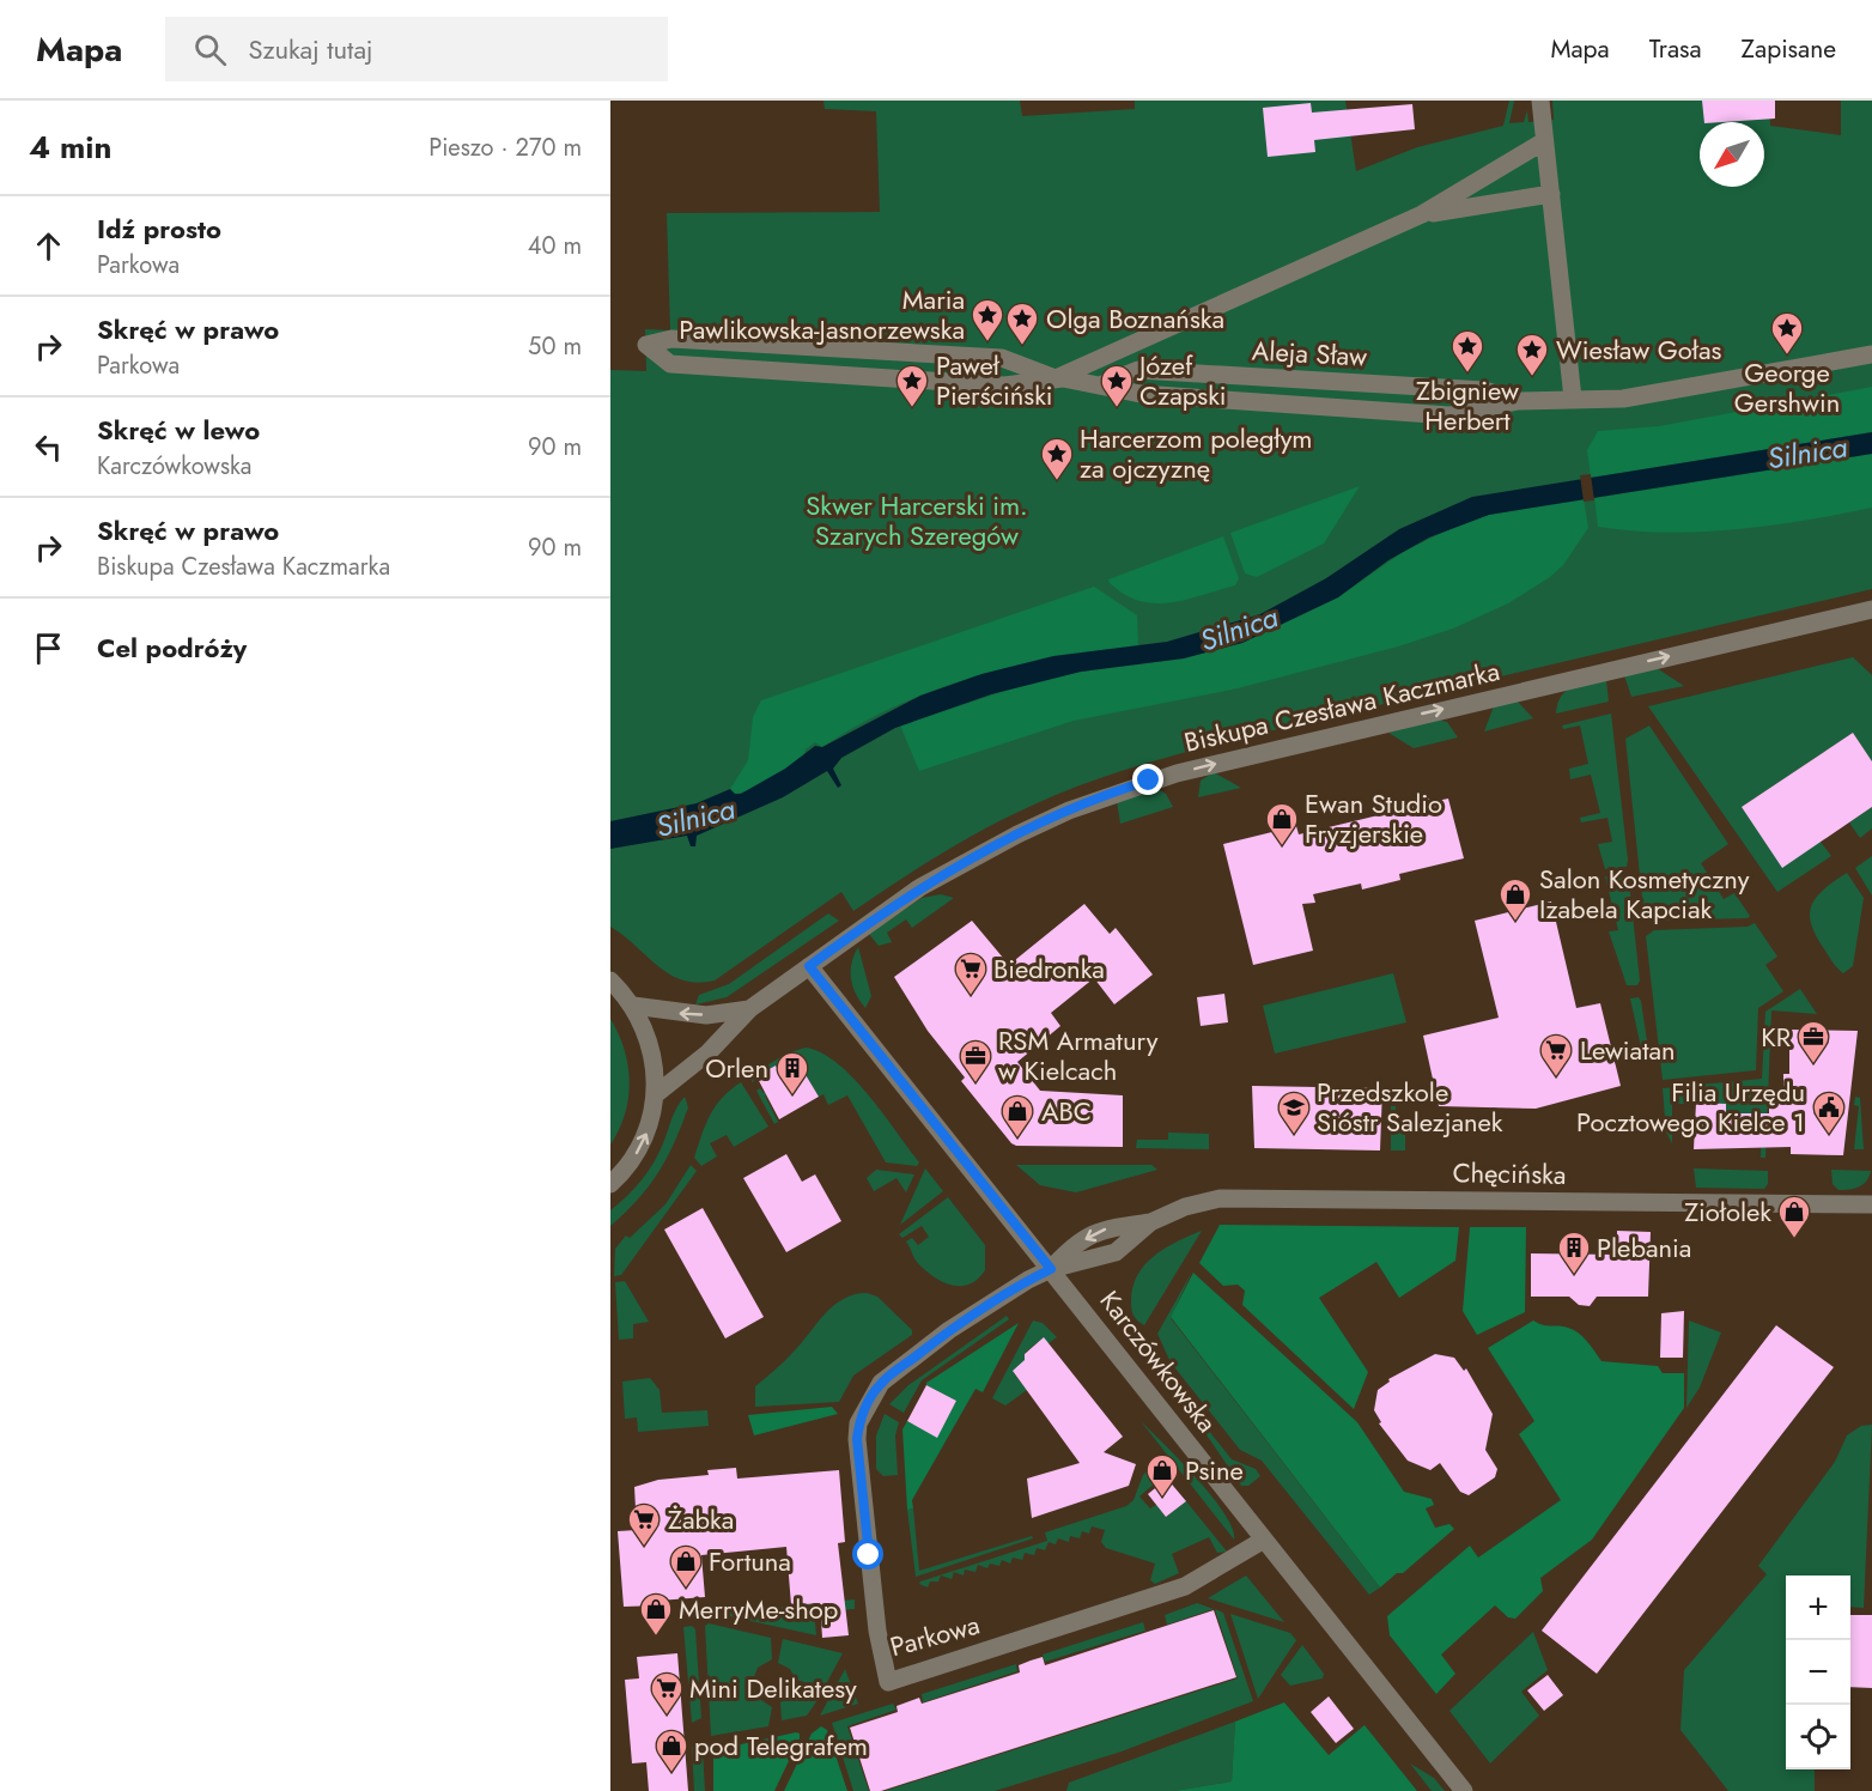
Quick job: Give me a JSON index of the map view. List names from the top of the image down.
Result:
{
  "streets": {
    "street": [
      "Aleja Sław",
      "Biskupa Czesława Kaczmarka",
      "Chęcińska",
      "Karczówkowska",
      "Parkowa"
    ]
  },
  "crossings": [
    ["Biskupa Czesława Kaczmarka", "Karczówkowska"],
    ["Chęcińska", "Karczówkowska"],
    ["Chęcińska", "Parkowa"],
    ["Karczówkowska", "Parkowa"]
  ],
  "one_way": ["Biskupa Czesława Kaczmarka"],
  "water": ["Silnica"],
  "parks": ["Skwer Harcerski im. Szarych Szeregów"],
  "places": {
    "place": [
      "Maria Pawlikowska-Jasnorzewska",
      "Olga Boznańska",
      "George Gershwin",
      "Zbigniew Herbert",
      "Wiesław Gołas",
      "Paweł Pierściński",
      "Józef Czapski",
      "Harcerzom poległym za ojczyznę"
    ],
    "shop": [
      "Ewan Studio Fryzjerskie",
      "Salon Kosmetyczny Izabela Kapciak",
      "ABC",
      "Ziołolek",
      "Psine",
      "Fortuna",
      "MerryMe-shop",
      "pod Telegrafem"
    ],
    "supermarket": [
      "Biedronka",
      "Lewiatan",
      "Żabka",
      "Mini Delikatesy"
    ],
    "office": ["KR", "RSM Armatury w Kielcach"],
    "building": ["Orlen", "Plebania"],
    "school or university": ["Przedszkole Sióstr Salezjanek"],
    "public building": ["Filia Urzędu Pocztowego Kielce 1"]
  },
  "north": "bottom left",
  "page": {
    "header": "Mapa",
    "search": "Szukaj tutaj",
    "nav": ["Mapa", "Trasa", "Zapisane"],
    "heading": ["4 min", "Pieszo · 270 m"],
    "list": [
      ["Idź prosto", "Parkowa", "40 m"],
      ["Skręć w prawo", "Parkowa", "50 m"],
      ["Skręć w lewo", "Karczówkowska", "90 m"],
      ["Skręć w prawo", "Biskupa Czesława Kaczmarka", "90 m"],
      "Cel podróży"
    ],
    "map_buttons": ["+", "−"]
  }
}
